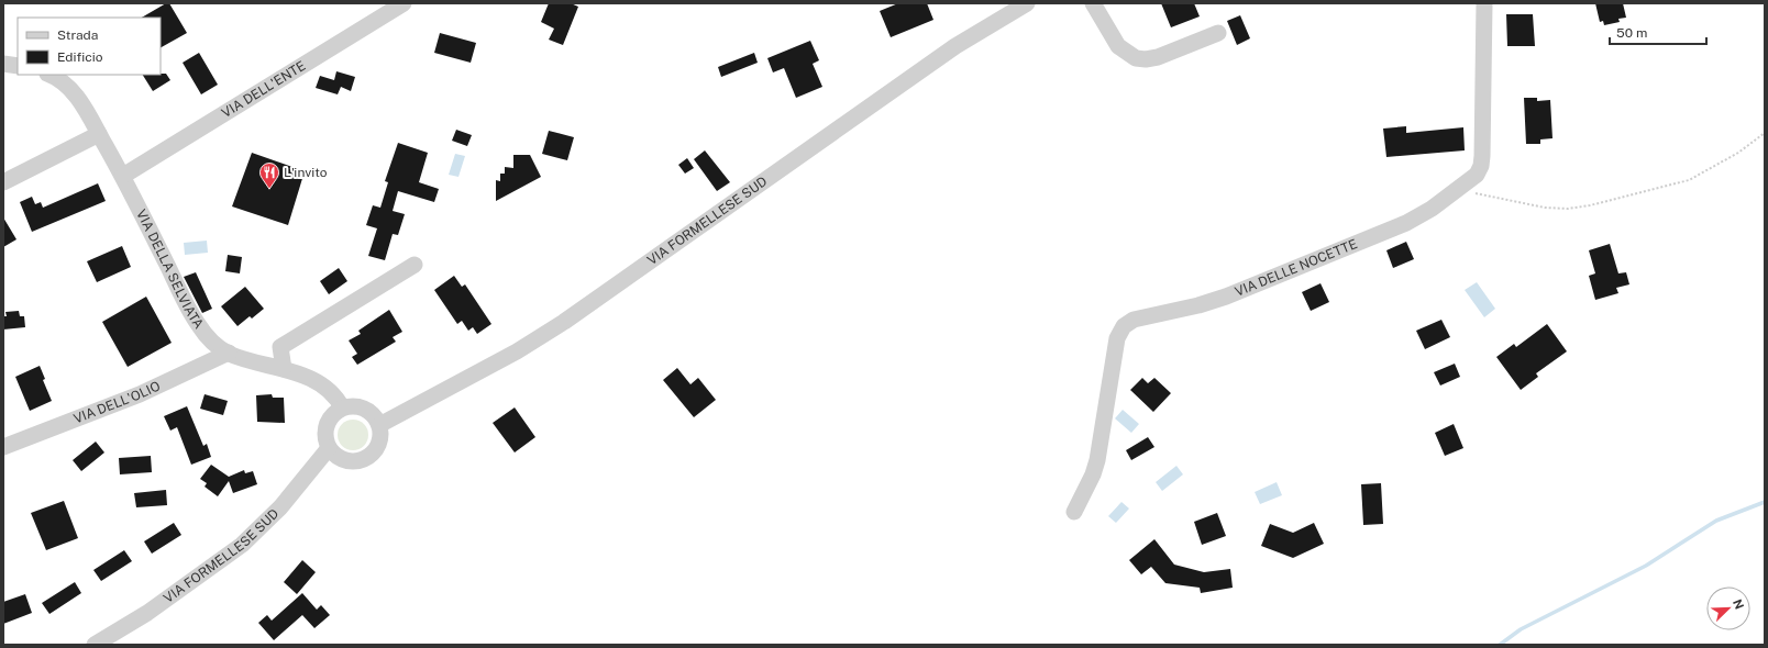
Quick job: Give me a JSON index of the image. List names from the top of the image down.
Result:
{
  "streets": {
    "street": [
      "VIA DELL'ENTE",
      "VIA FORMELLESE SUD",
      "VIA DELLE NOCETTE",
      "VIA DELLA SELVIATA",
      "VIA DELL'OLIO"
    ]
  },
  "crossings": [
    ["VIA DELL'ENTE", "VIA DELLA SELVIATA"],
    ["VIA FORMELLESE SUD", "VIA DELLA SELVIATA"],
    ["VIA DELLA SELVIATA", "VIA DELL'OLIO"]
  ],
  "places": {
    "restaurant": ["L'invito"]
  },
  "legend": ["Strada", "Edificio"],
  "scale_bar": "50 m",
  "north": "top right"
}
